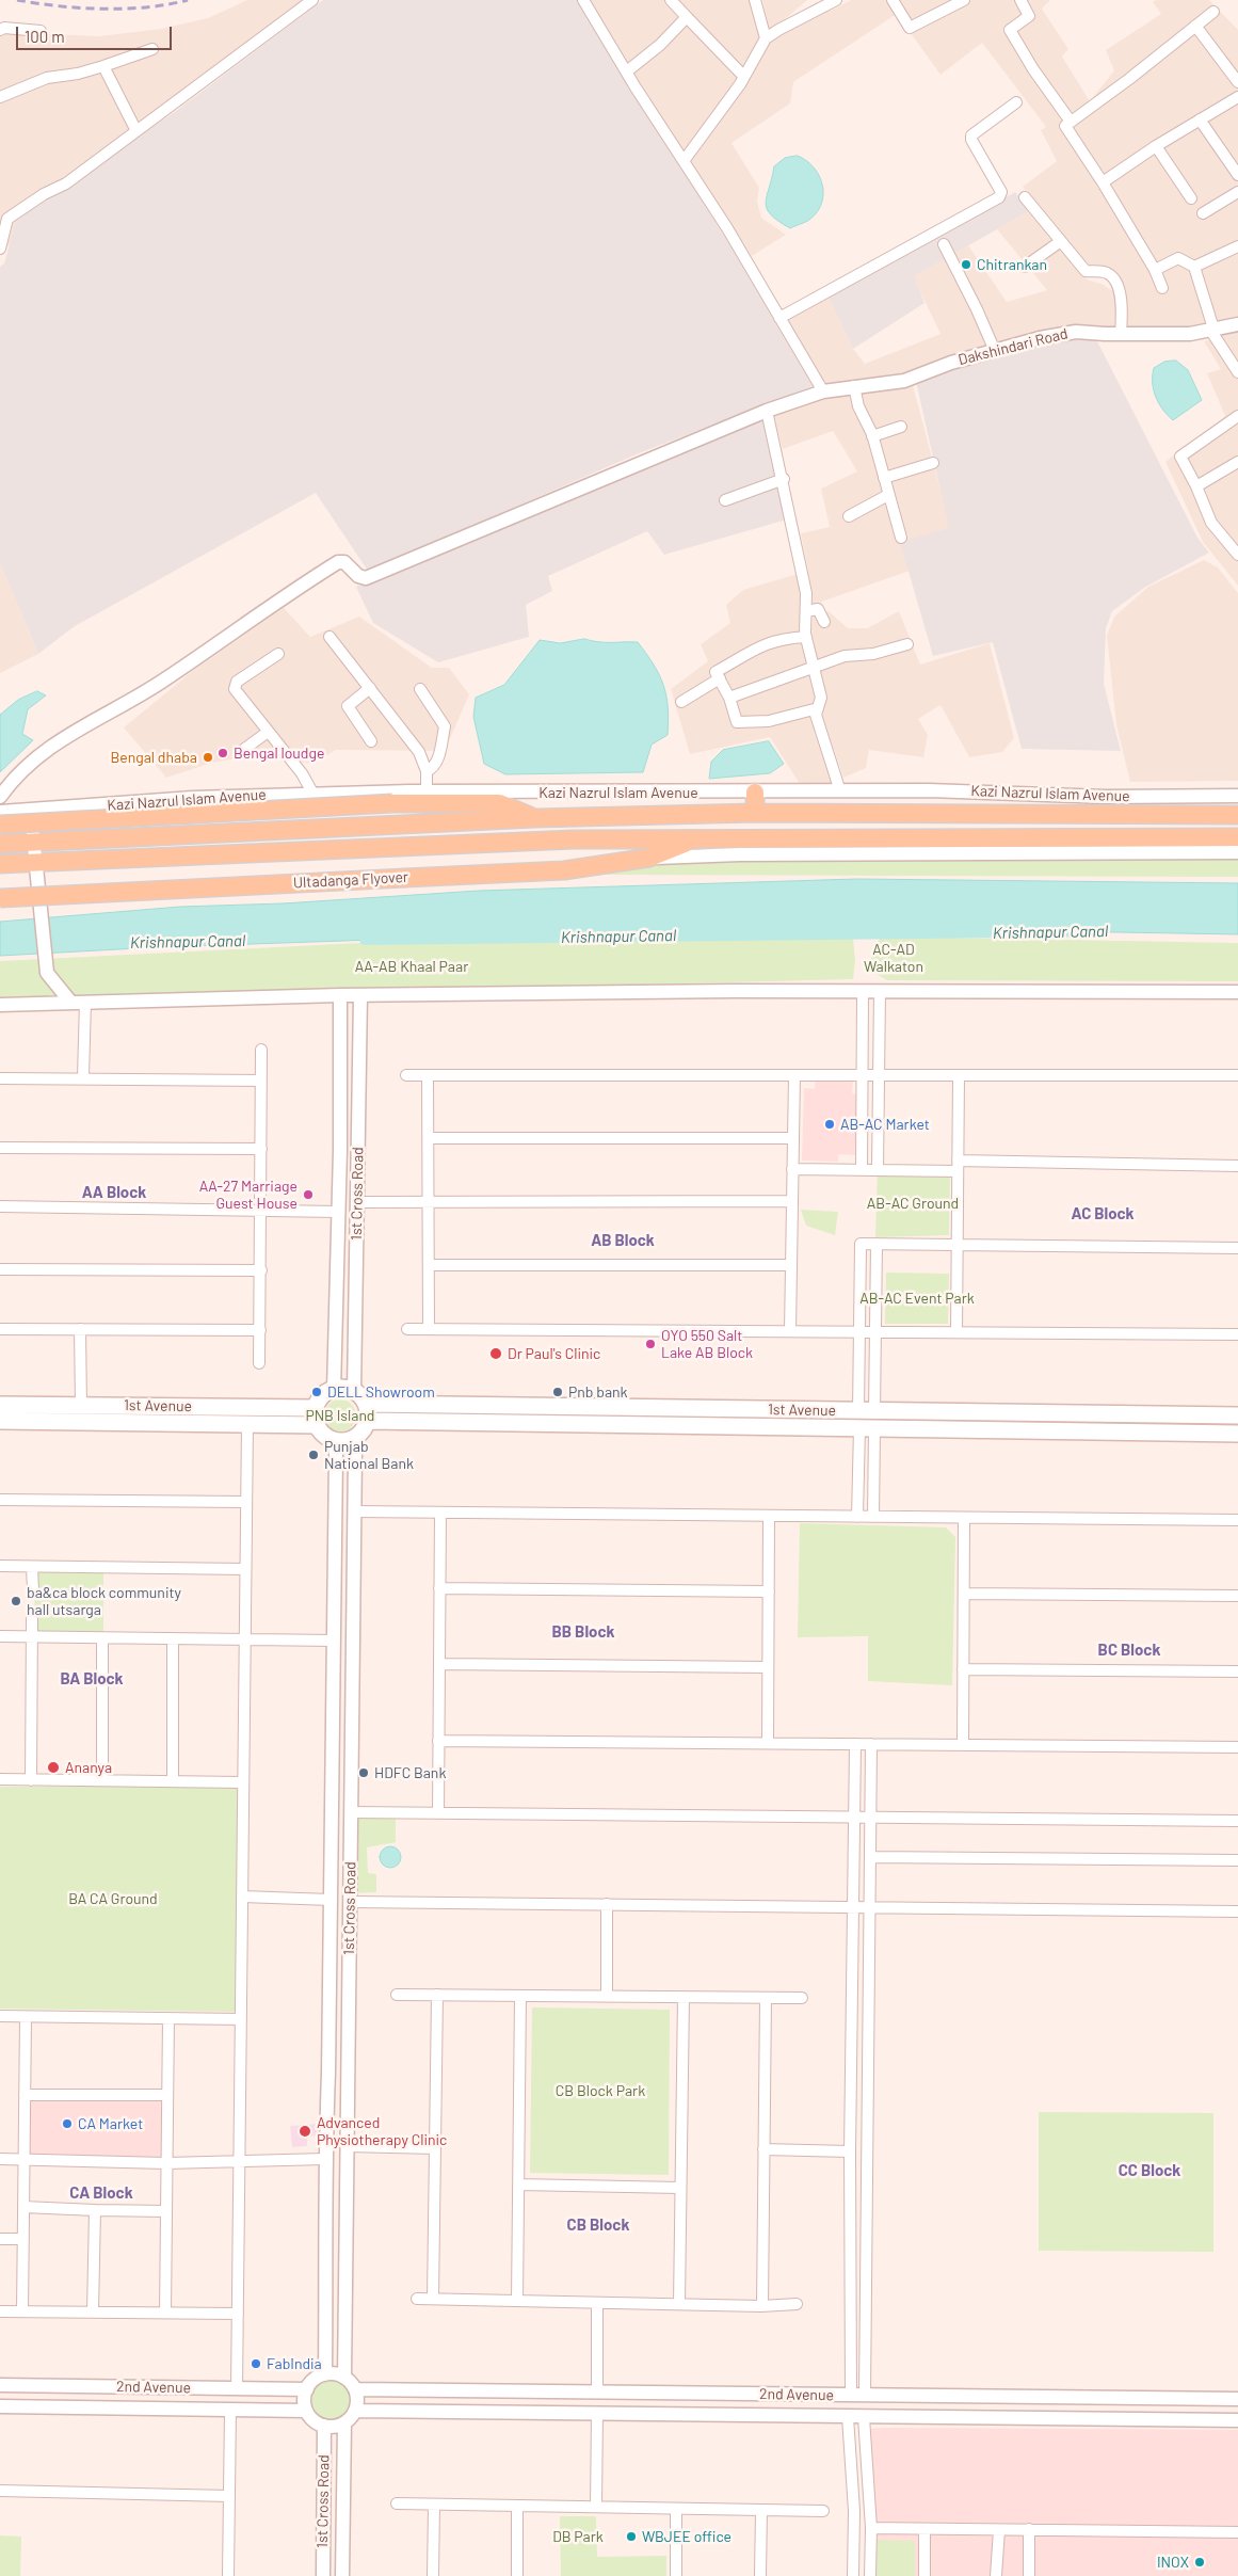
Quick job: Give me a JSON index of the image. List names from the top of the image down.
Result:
{
  "streets": {
    "main road": ["Kazi Nazrul Islam Avenue", "Ultadanga Flyover", "1st Avenue"],
    "street": ["Dakshindari Road", "1st Cross Road", "2nd Avenue"]
  },
  "crossings": [
    ["1st Cross Road", "1st Avenue"],
    ["1st Cross Road", "2nd Avenue"]
  ],
  "districts": [
    "AA Block",
    "AC Block",
    "AB Block",
    "BB Block",
    "BC Block",
    "BA Block",
    "CC Block",
    "CA Block",
    "CB Block"
  ],
  "water": ["Krishnapur Canal"],
  "parks": [
    "AC-AD Walkaton",
    "AA-AB Khaal Paar",
    "AB-AC Ground",
    "AB-AC Event Park",
    "PNB Island",
    "BA CA Ground",
    "CB Block Park",
    "DB Park"
  ],
  "places": [
    "Chitrankan",
    "Bengal loudge",
    "Bengal dhaba",
    "AB-AC Market",
    "AA-27 Marriage Guest House",
    "OYO 550 Salt Lake AB Block",
    "Dr Paul's Clinic",
    "DELL Showroom",
    "Pnb bank",
    "Punjab National Bank",
    "ba&ca block community hall utsarga",
    "Ananya",
    "HDFC Bank",
    "CA Market",
    "Advanced Physiotherapy Clinic",
    "FabIndia",
    "WBJEE office",
    "INOX"
  ],
  "scale_bar": "100 m"
}
